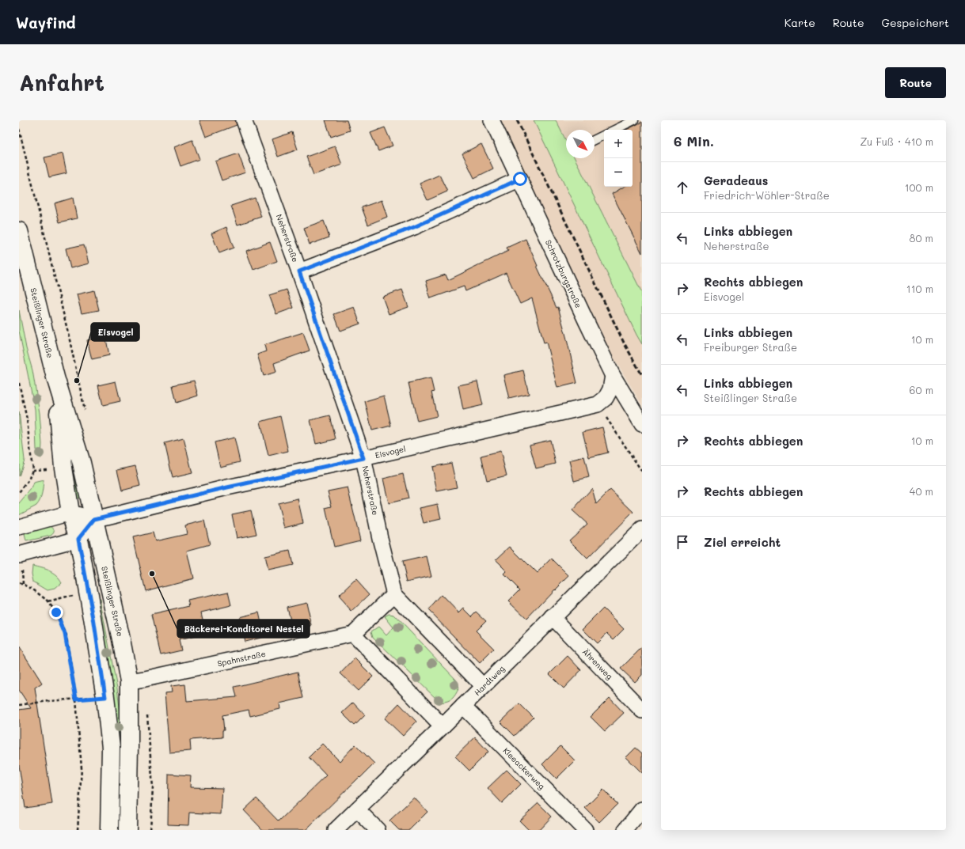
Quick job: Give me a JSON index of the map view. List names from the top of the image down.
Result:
{
  "streets": {
    "street": [
      "Neherstraße",
      "Schrotzburgstraße",
      "Steißlinger Straße",
      "Eisvogel",
      "Spahnstraße",
      "Ährenweg",
      "Hardtweg",
      "Kleeackerweg"
    ]
  },
  "crossings": [
    ["Neherstraße", "Eisvogel"],
    ["Neherstraße", "Hardtweg"],
    ["Steißlinger Straße", "Eisvogel"],
    ["Steißlinger Straße", "Spahnstraße"],
    ["Ährenweg", "Hardtweg"],
    ["Hardtweg", "Kleeackerweg"]
  ],
  "places": ["Eisvogel", "Bäckerei-Konditorei Nestel"],
  "north": "bottom right",
  "page": {
    "header": "Wayfind",
    "nav": ["Karte", "Route", "Gespeichert"],
    "buttons": "Route",
    "title": "Anfahrt",
    "heading": ["6 Min.", "Zu Fuß · 410 m"],
    "map_buttons": ["+", "−"],
    "list": [
      ["Geradeaus", "Friedrich-Wöhler-Straße", "100 m"],
      ["Links abbiegen", "Neherstraße", "80 m"],
      ["Rechts abbiegen", "Eisvogel", "110 m"],
      ["Links abbiegen", "Freiburger Straße", "10 m"],
      ["Links abbiegen", "Steißlinger Straße", "60 m"],
      ["Rechts abbiegen", "10 m"],
      ["Rechts abbiegen", "40 m"],
      "Ziel erreicht"
    ]
  }
}
